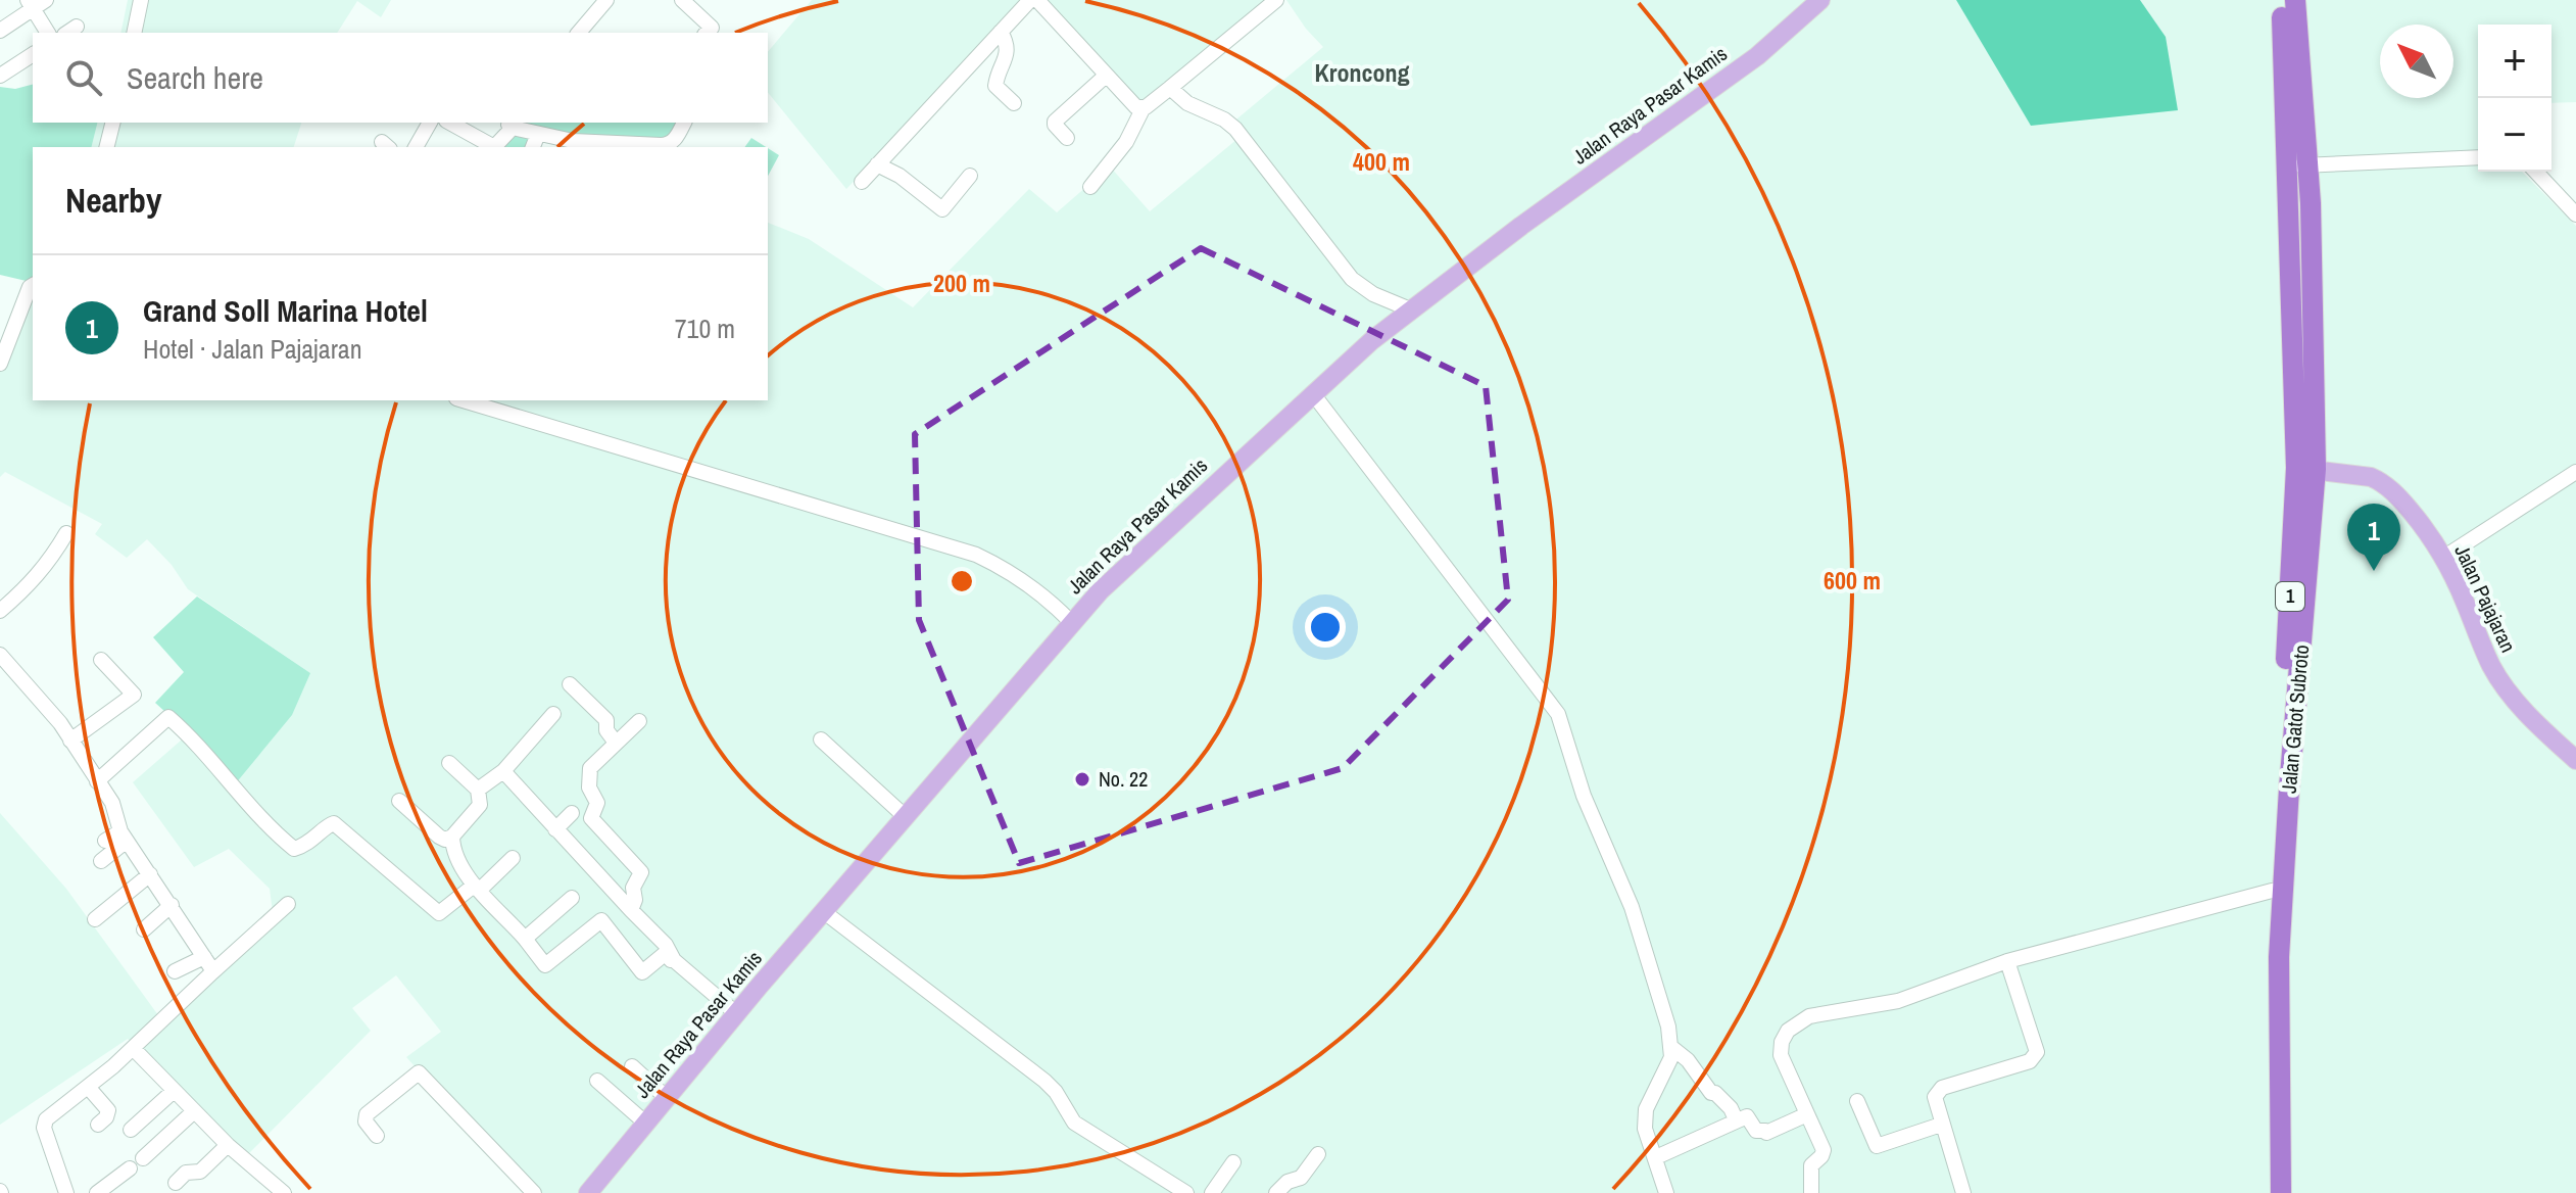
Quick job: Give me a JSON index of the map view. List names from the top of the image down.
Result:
{
  "streets": {
    "highway": ["1", "Jalan Gatot Subroto"],
    "main road": ["Jalan Raya Pasar Kamis", "Jalan Pajajaran"]
  },
  "crossings": [
    ["Jalan Pajajaran", "Jalan Gatot Subroto"]
  ],
  "districts": ["Kroncong"],
  "places": ["No. 22"],
  "north": "top left",
  "page": {
    "map_buttons": ["+", "−"],
    "search": "Search here",
    "heading": "Nearby",
    "list": [
      {
        "mark": "1",
        "name": "Grand Soll Marina Hotel",
        "note": "Hotel · Jalan Pajajaran",
        "value": "710 m"
      }
    ],
    "pins": "1"
  },
  "rings": ["400 m", "200 m", "600 m"]
}
